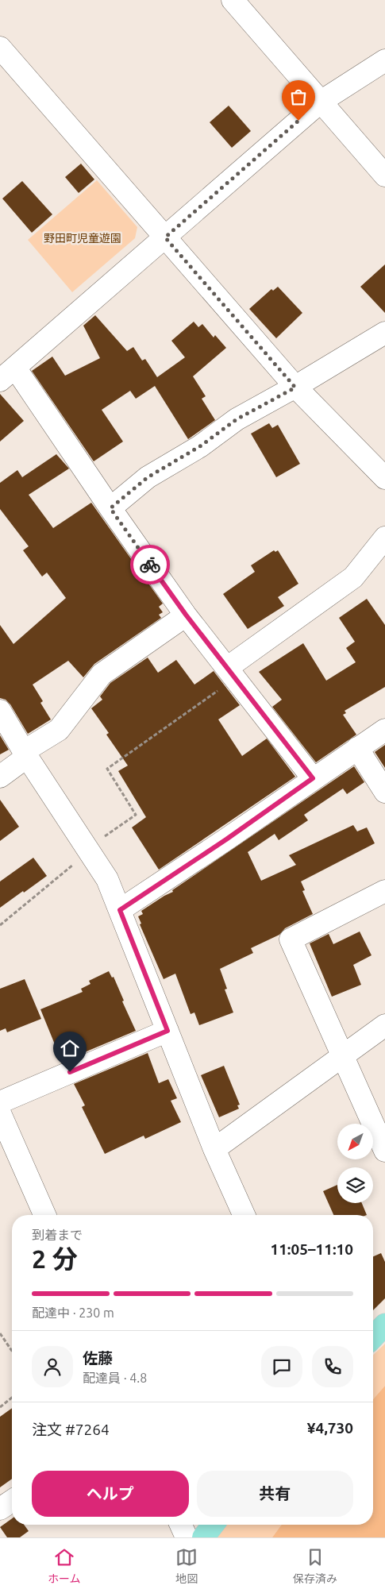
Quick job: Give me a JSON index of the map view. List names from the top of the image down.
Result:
{
  "parks": ["野田町児童遊園"],
  "north": "bottom left",
  "page": {
    "heading": ["2 分", "到着まで", "11:05–11:10"],
    "panel": [
      "佐藤",
      "配達員 · 4.8",
      "注文 #7264",
      "¥4,730"
    ],
    "bar": "配達中 · 230 m",
    "buttons": ["ヘルプ", "共有"],
    "tabs": ["ホーム", "地図", "保存済み"]
  }
}
